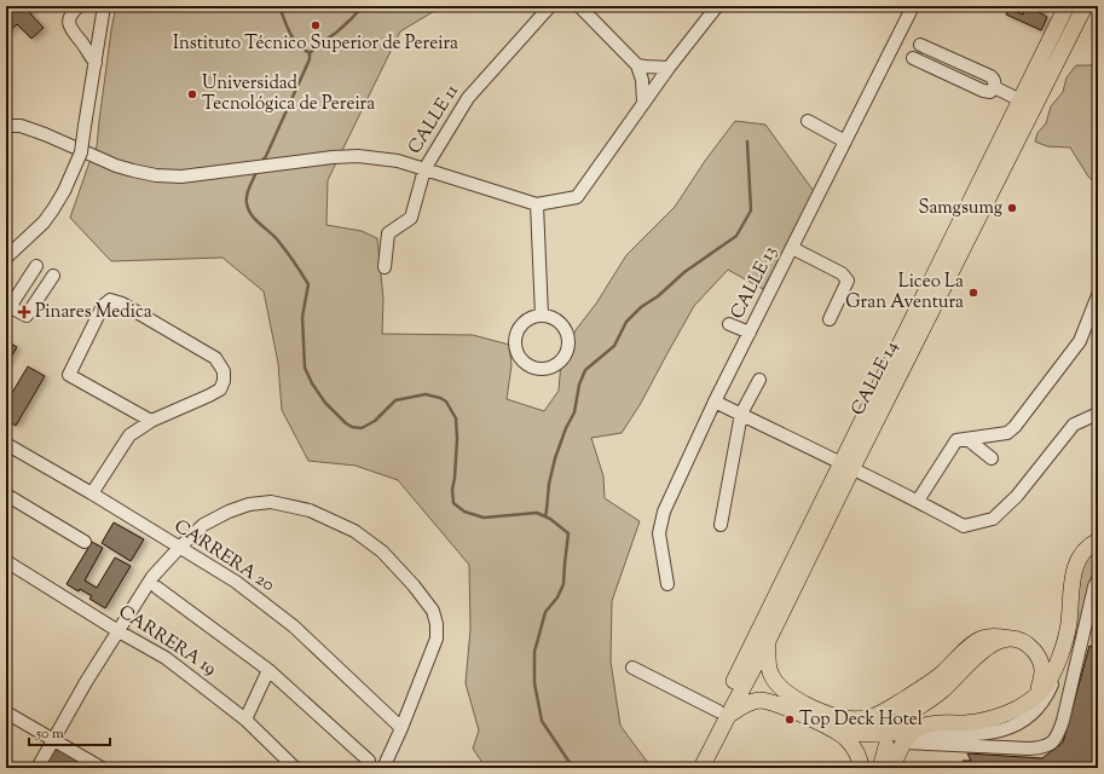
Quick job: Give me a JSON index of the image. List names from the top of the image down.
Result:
{
  "streets": {
    "main road": ["CALLE 14"],
    "street": [
      "CALLE 11",
      "CALLE 13",
      "CARRERA 20",
      "CARRERA 19"
    ]
  },
  "places": {
    "other": [
      "Instituto Técnico Superior de Pereira",
      "Universidad Tecnológica de Pereira",
      "Samgsumg",
      "Liceo La Gran Aventura",
      "Top Deck Hotel"
    ],
    "health": ["Pinares Medica"]
  },
  "scale_bar": "50 m"
}
